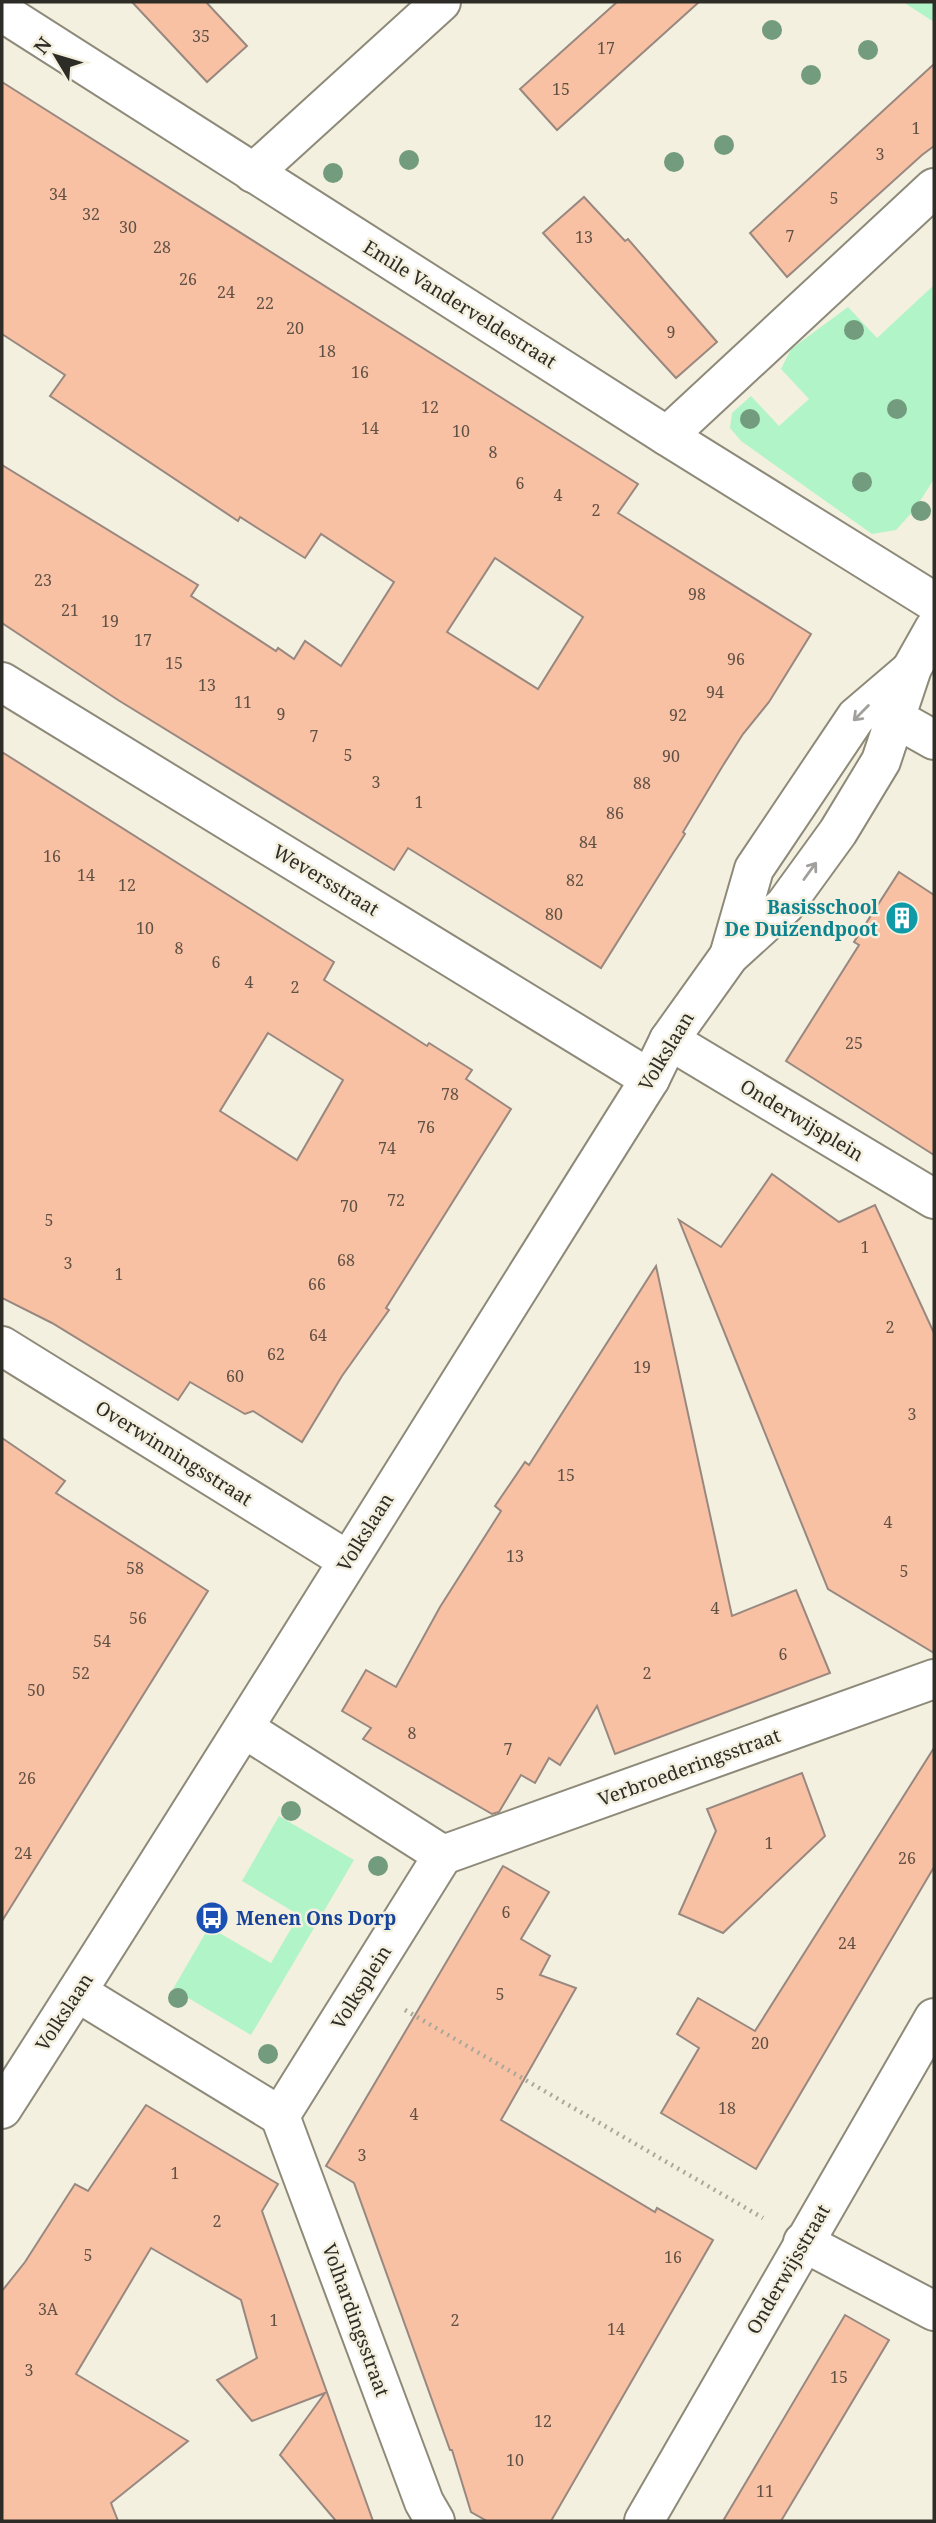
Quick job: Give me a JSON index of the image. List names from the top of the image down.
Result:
{
  "streets": {
    "street": [
      "Emile Vanderveldestraat",
      "Weversstraat",
      "Volkslaan",
      "Onderwijsplein",
      "Overwinningsstraat",
      "Verbroederingsstraat",
      "Volksplein",
      "Onderwijsstraat",
      "Volhardingsstraat"
    ]
  },
  "crossings": [
    ["Weversstraat", "Volkslaan"],
    ["Volkslaan", "Onderwijsplein"],
    ["Volkslaan", "Overwinningsstraat"],
    ["Verbroederingsstraat", "Volksplein"],
    ["Volksplein", "Volhardingsstraat"]
  ],
  "places": {
    "building": ["Basisschool De Duizendpoot"],
    "bus stop": ["Menen Ons Dorp"]
  },
  "house_numbers": [
    "35",
    "17",
    "15",
    "1",
    "3",
    "34",
    "5",
    "32",
    "30",
    "7",
    "13",
    "28",
    "26",
    "24",
    "22",
    "20",
    "9",
    "18",
    "16",
    "12",
    "14",
    "10",
    "8",
    "6",
    "4",
    "2",
    "23",
    "98",
    "21",
    "19",
    "17",
    "96",
    "15",
    "13",
    "94",
    "11",
    "9",
    "92",
    "7",
    "5",
    "90",
    "3",
    "88",
    "1",
    "86",
    "84",
    "16",
    "14",
    "82",
    "12",
    "80",
    "10",
    "8",
    "6",
    "4",
    "2",
    "25",
    "78",
    "76",
    "74",
    "72",
    "70",
    "5",
    "1",
    "68",
    "3",
    "1",
    "66",
    "2",
    "64",
    "62",
    "19",
    "60",
    "3",
    "15",
    "4",
    "13",
    "58",
    "5",
    "4",
    "56",
    "54",
    "6",
    "52",
    "2",
    "50",
    "8",
    "7",
    "26",
    "1",
    "24",
    "26",
    "6",
    "24",
    "5",
    "20",
    "18",
    "4",
    "3",
    "1",
    "2",
    "5",
    "16",
    "3A",
    "1",
    "2",
    "14",
    "3",
    "15",
    "12",
    "10",
    "11"
  ],
  "north": "top left"
}
